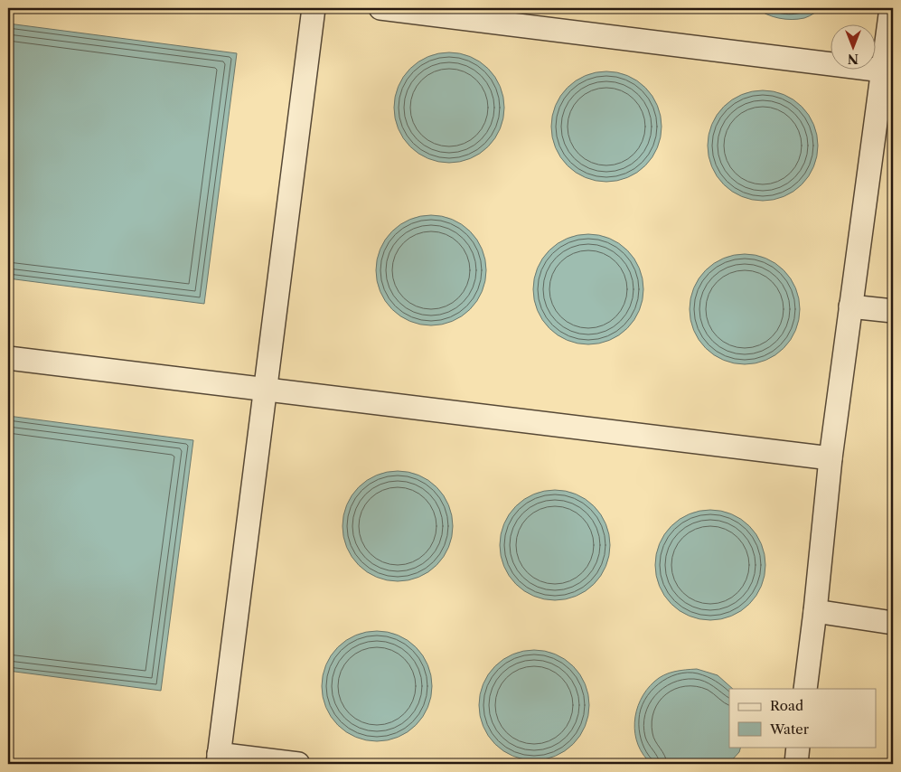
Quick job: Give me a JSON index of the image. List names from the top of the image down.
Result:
{
  "legend": ["Road", "Water"],
  "north": "bottom"
}
